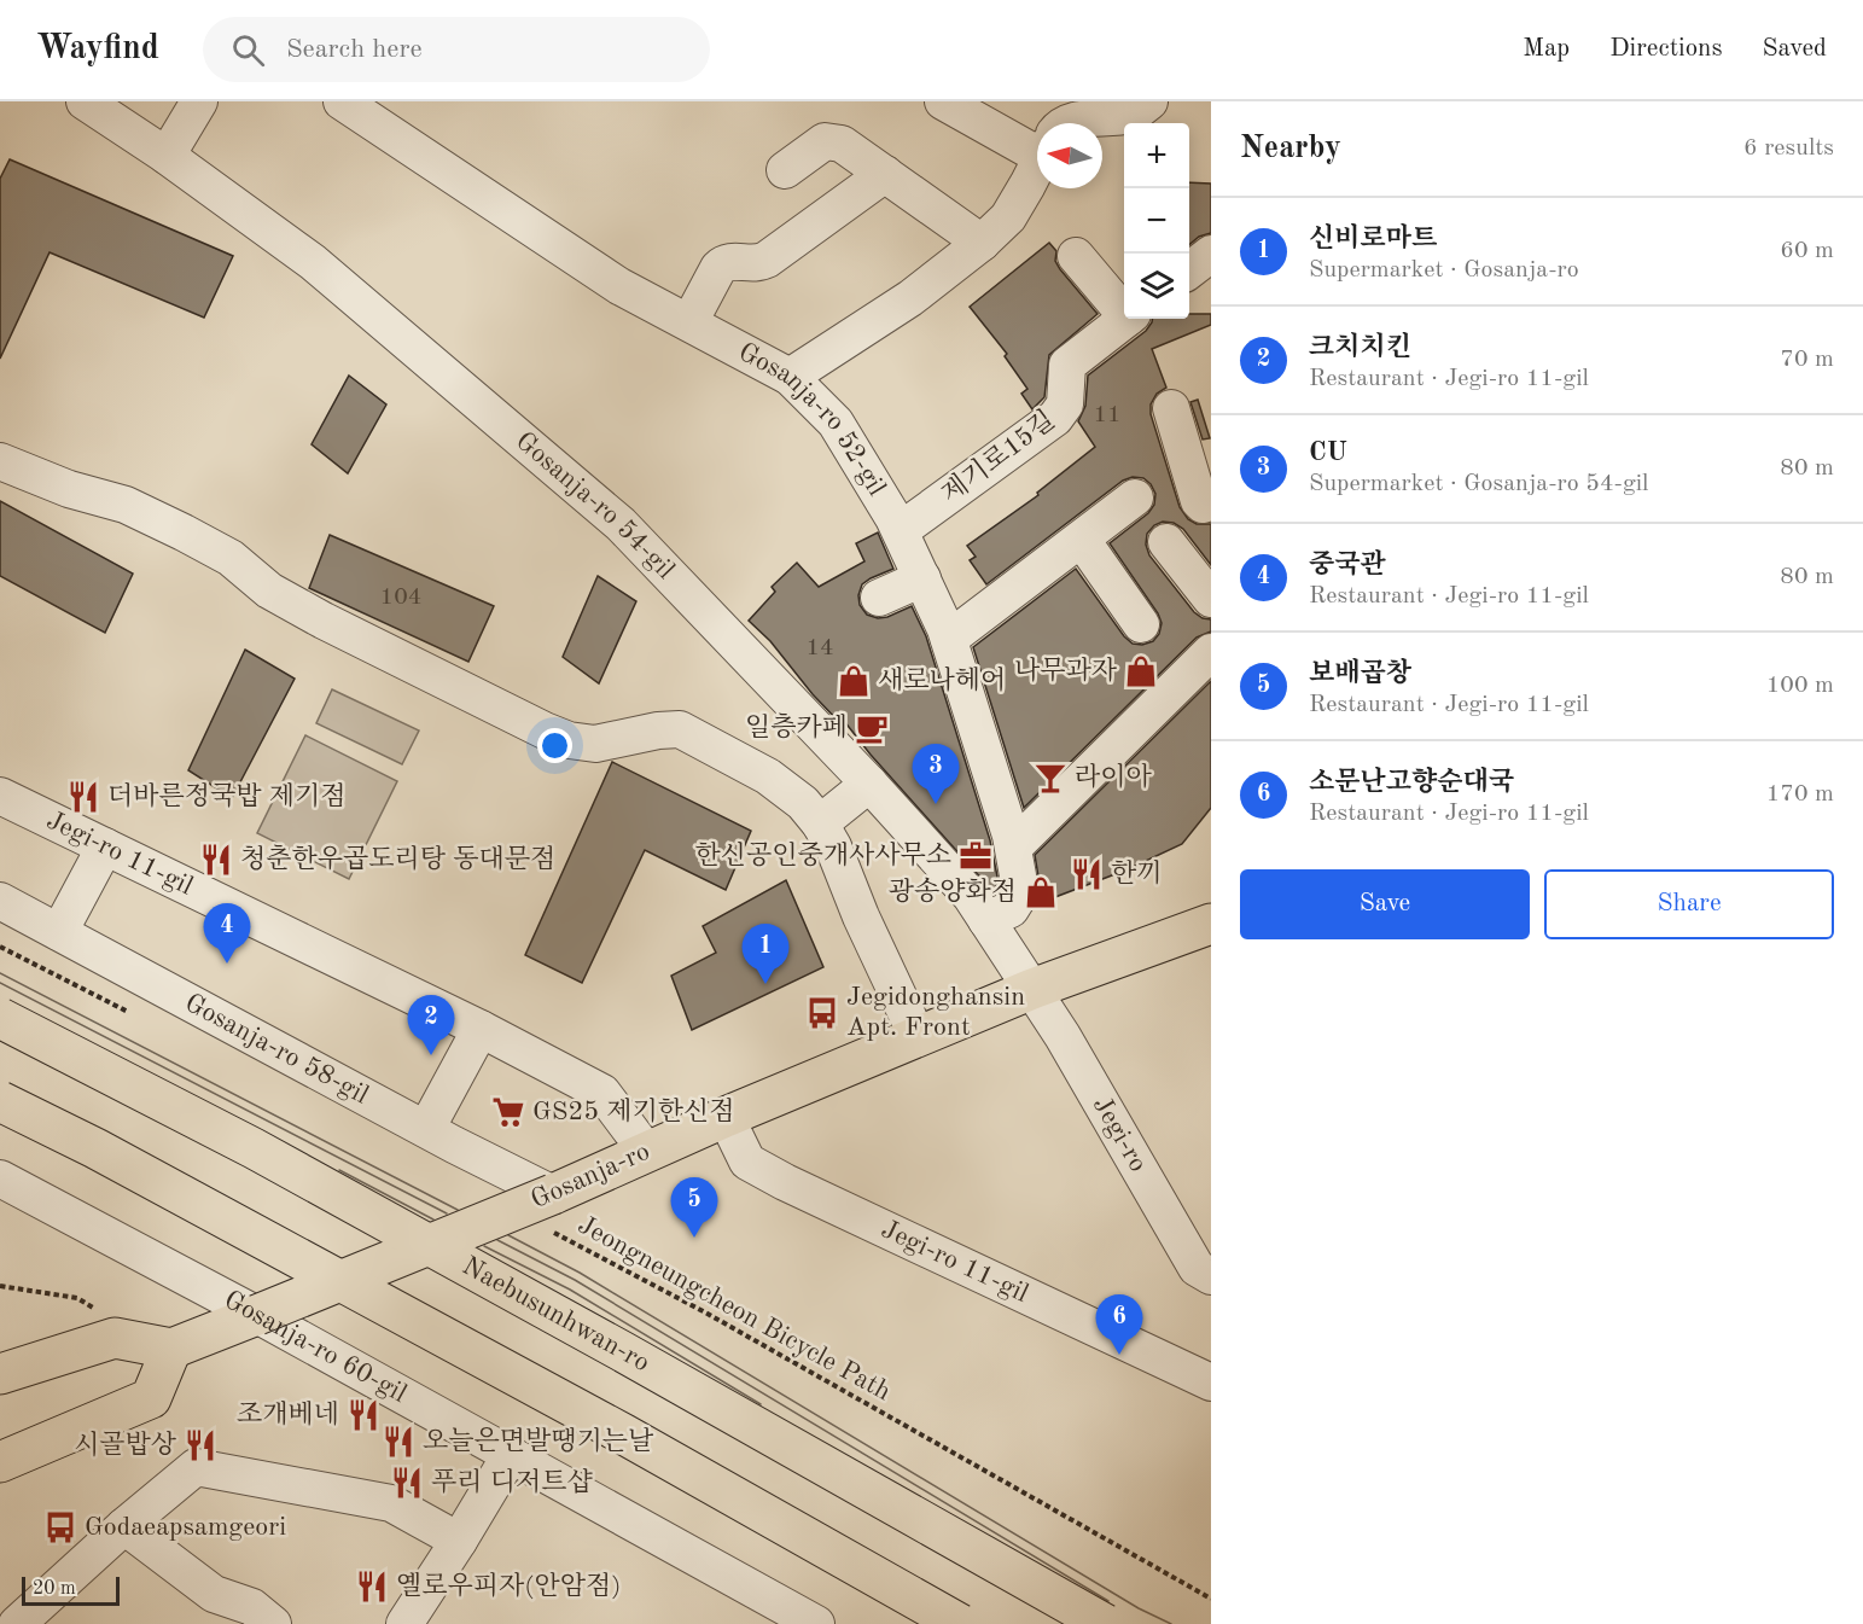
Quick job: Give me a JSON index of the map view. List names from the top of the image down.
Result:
{
  "streets": {
    "main road": ["Gosanja-ro", "Naebusunhwan-ro"],
    "street": [
      "Gosanja-ro 52-gil",
      "제기로15길",
      "Gosanja-ro 54-gil",
      "Jegi-ro 11-gil",
      "Gosanja-ro 58-gil",
      "Jegi-ro",
      "Gosanja-ro 60-gil"
    ],
    "path": ["Jeongneungcheon Bicycle Path"]
  },
  "crossings": [
    ["Gosanja-ro 52-gil", "제기로15길"],
    ["Gosanja-ro 52-gil", "Gosanja-ro 54-gil"],
    ["Gosanja-ro 54-gil", "Jegi-ro"],
    ["Gosanja-ro 54-gil", "Gosanja-ro"],
    ["Jegi-ro 11-gil", "Gosanja-ro"],
    ["Gosanja-ro 58-gil", "Gosanja-ro"],
    ["Gosanja-ro 58-gil", "Jeongneungcheon Bicycle Path"],
    ["Jegi-ro", "Gosanja-ro"],
    ["Gosanja-ro", "Jeongneungcheon Bicycle Path"],
    ["Gosanja-ro", "Gosanja-ro 60-gil"]
  ],
  "places": {
    "shop": ["나무과자", "새로나헤어", "광송양화점"],
    "cafe": ["일층카페"],
    "bar": ["라이아"],
    "restaurant": [
      "더바른정국밥 제기점",
      "청춘한우곱도리탕 동대문점",
      "한끼",
      "조개베네",
      "오늘은면발땡기는날",
      "시골밥상",
      "푸리 디저트샵",
      "옐로우피자(안암점)"
    ],
    "office": ["한신공인중개사사무소"],
    "bus stop": ["Jegidonghansin Apt. Front", "Godaeapsamgeori"],
    "supermarket": ["GS25 제기한신점"]
  },
  "house_numbers": ["11", "104", "14"],
  "scale_bar": "20 m",
  "north": "left",
  "page": {
    "header": "Wayfind",
    "search": "Search here",
    "nav": ["Map", "Directions", "Saved"],
    "heading": ["Nearby", "6 results"],
    "map_buttons": ["+", "−"],
    "list": [
      {
        "mark": "1",
        "name": "신비로마트",
        "note": "Supermarket · Gosanja-ro",
        "value": "60 m"
      },
      {
        "mark": "2",
        "name": "크치치킨",
        "note": "Restaurant · Jegi-ro 11-gil",
        "value": "70 m"
      },
      {
        "mark": "3",
        "name": "CU",
        "note": "Supermarket · Gosanja-ro 54-gil",
        "value": "80 m"
      },
      {
        "mark": "4",
        "name": "중국관",
        "note": "Restaurant · Jegi-ro 11-gil",
        "value": "80 m"
      },
      {
        "mark": "5",
        "name": "보배곱창",
        "note": "Restaurant · Jegi-ro 11-gil",
        "value": "100 m"
      },
      {
        "mark": "6",
        "name": "소문난고향순대국",
        "note": "Restaurant · Jegi-ro 11-gil",
        "value": "170 m"
      }
    ],
    "pins": [
      "3",
      "4",
      "1",
      "2",
      "5",
      "6"
    ],
    "buttons": ["Save", "Share"],
    "scale": "20 m"
  }
}
